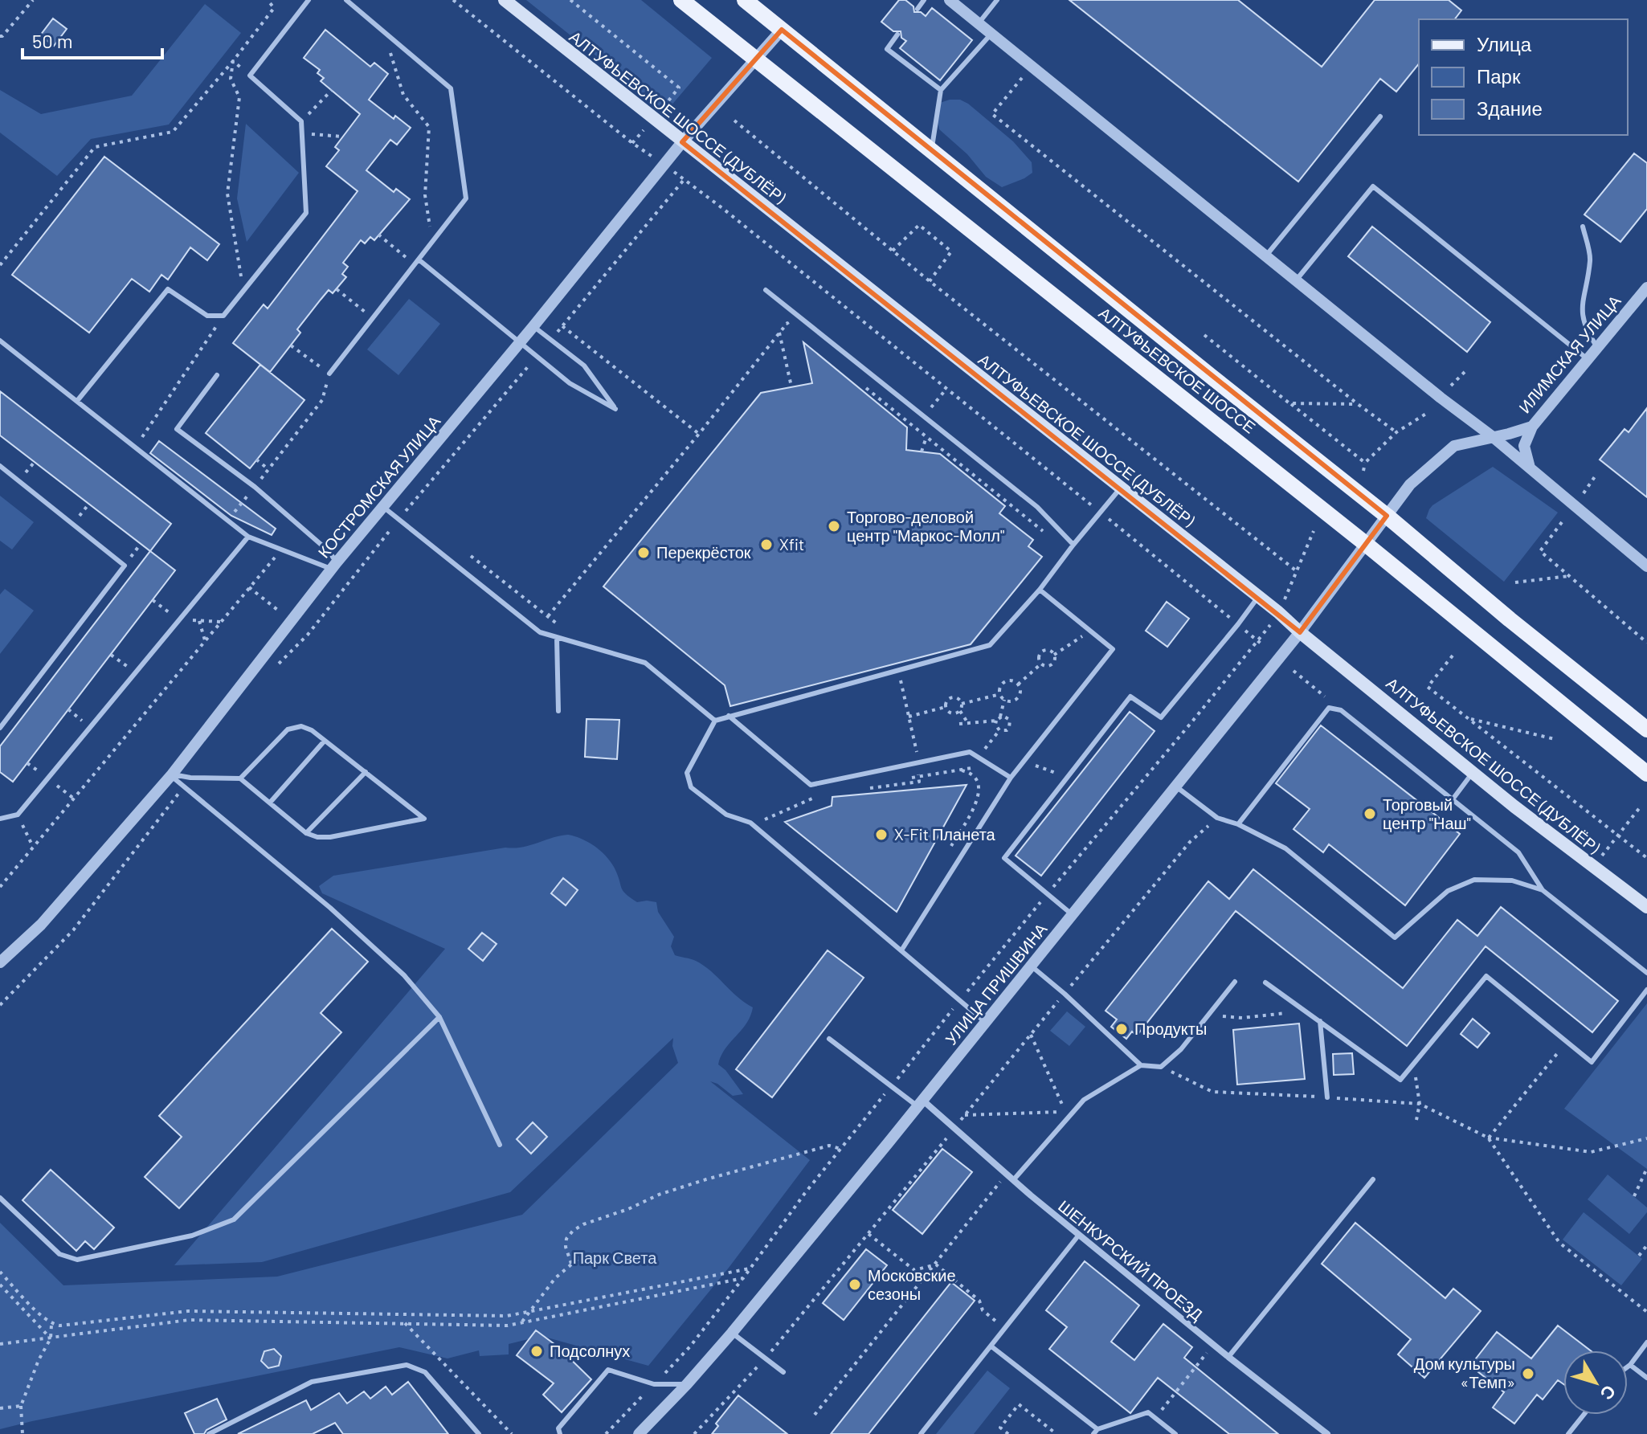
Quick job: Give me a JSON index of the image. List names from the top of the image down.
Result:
{
  "streets": {
    "main road": ["АЛТУФЬЕВСКОЕ ШОССЕ (ДУБЛЁР)", "АЛТУФЬЕВСКОЕ ШОССЕ"],
    "street": [
      "ИЛИМСКАЯ УЛИЦА",
      "КОСТРОМСКАЯ УЛИЦА",
      "УЛИЦА ПРИШВИНА",
      "ШЕНКУРСКИЙ ПРОЕЗД"
    ]
  },
  "crossings": [
    ["АЛТУФЬЕВСКОЕ ШОССЕ (ДУБЛЁР)", "КОСТРОМСКАЯ УЛИЦА"],
    ["АЛТУФЬЕВСКОЕ ШОССЕ (ДУБЛЁР)", "УЛИЦА ПРИШВИНА"],
    ["ИЛИМСКАЯ УЛИЦА", "АЛТУФЬЕВСКОЕ ШОССЕ"],
    ["ИЛИМСКАЯ УЛИЦА", "УЛИЦА ПРИШВИНА"],
    ["АЛТУФЬЕВСКОЕ ШОССЕ", "КОСТРОМСКАЯ УЛИЦА"],
    ["АЛТУФЬЕВСКОЕ ШОССЕ", "УЛИЦА ПРИШВИНА"],
    ["УЛИЦА ПРИШВИНА", "ШЕНКУРСКИЙ ПРОЕЗД"]
  ],
  "parks": ["Парк Света"],
  "places": [
    "Торгово-деловой центр \"Маркос-Молл\"",
    "Xfit",
    "Перекрёсток",
    "Торговый центр \"Наш\"",
    "X-Fit Планета",
    "Продукты",
    "Московские сезоны",
    "Подсолнух",
    "Дом культуры «Темп»"
  ],
  "legend": ["Улица", "Парк", "Здание"],
  "scale_bar": "50 m",
  "north": "bottom right"
}
